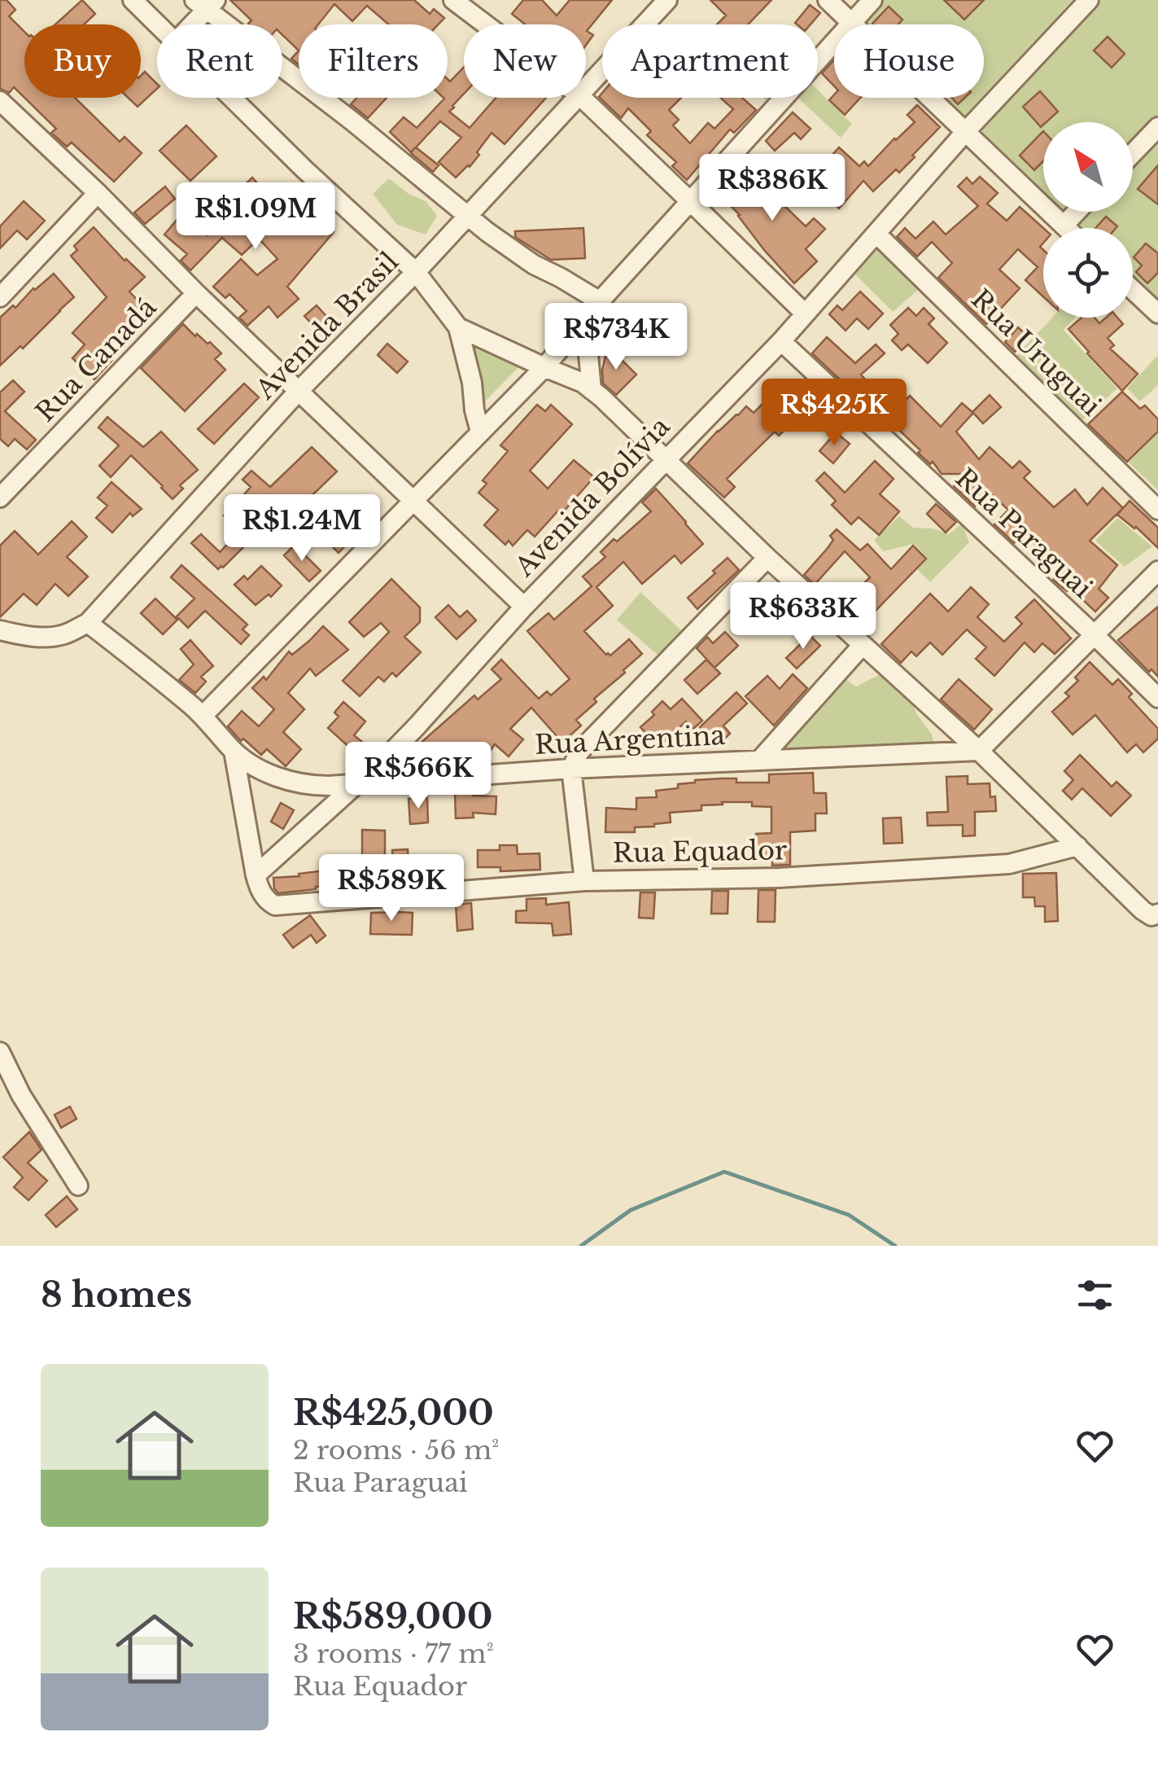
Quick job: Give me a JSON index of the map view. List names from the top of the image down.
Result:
{
  "streets": {
    "street": [
      "Avenida Brasil",
      "Rua Uruguai",
      "Rua Canadá",
      "Avenida Bolívia",
      "Rua Paraguai",
      "Rua Argentina",
      "Rua Equador"
    ]
  },
  "crossings": [
    ["Avenida Brasil", "Rua Argentina"],
    ["Rua Uruguai", "Avenida Bolívia"],
    ["Avenida Bolívia", "Rua Paraguai"],
    ["Avenida Bolívia", "Rua Argentina"],
    ["Avenida Bolívia", "Rua Equador"]
  ],
  "north": "top left",
  "page": {
    "chip": [
      "Buy",
      "Rent",
      "Filters",
      "New",
      "Apartment",
      "House"
    ],
    "price": [
      "R$386K",
      "R$1.09M",
      "R$734K",
      "R$425K",
      "R$1.24M",
      "R$633K",
      "R$566K",
      "R$589K"
    ],
    "heading": "8 homes",
    "list": [
      {
        "name": "R$425,000",
        "note": "2 rooms · 56 m² · Rua Paraguai"
      },
      {
        "name": "R$589,000",
        "note": "3 rooms · 77 m² · Rua Equador"
      }
    ]
  }
}
